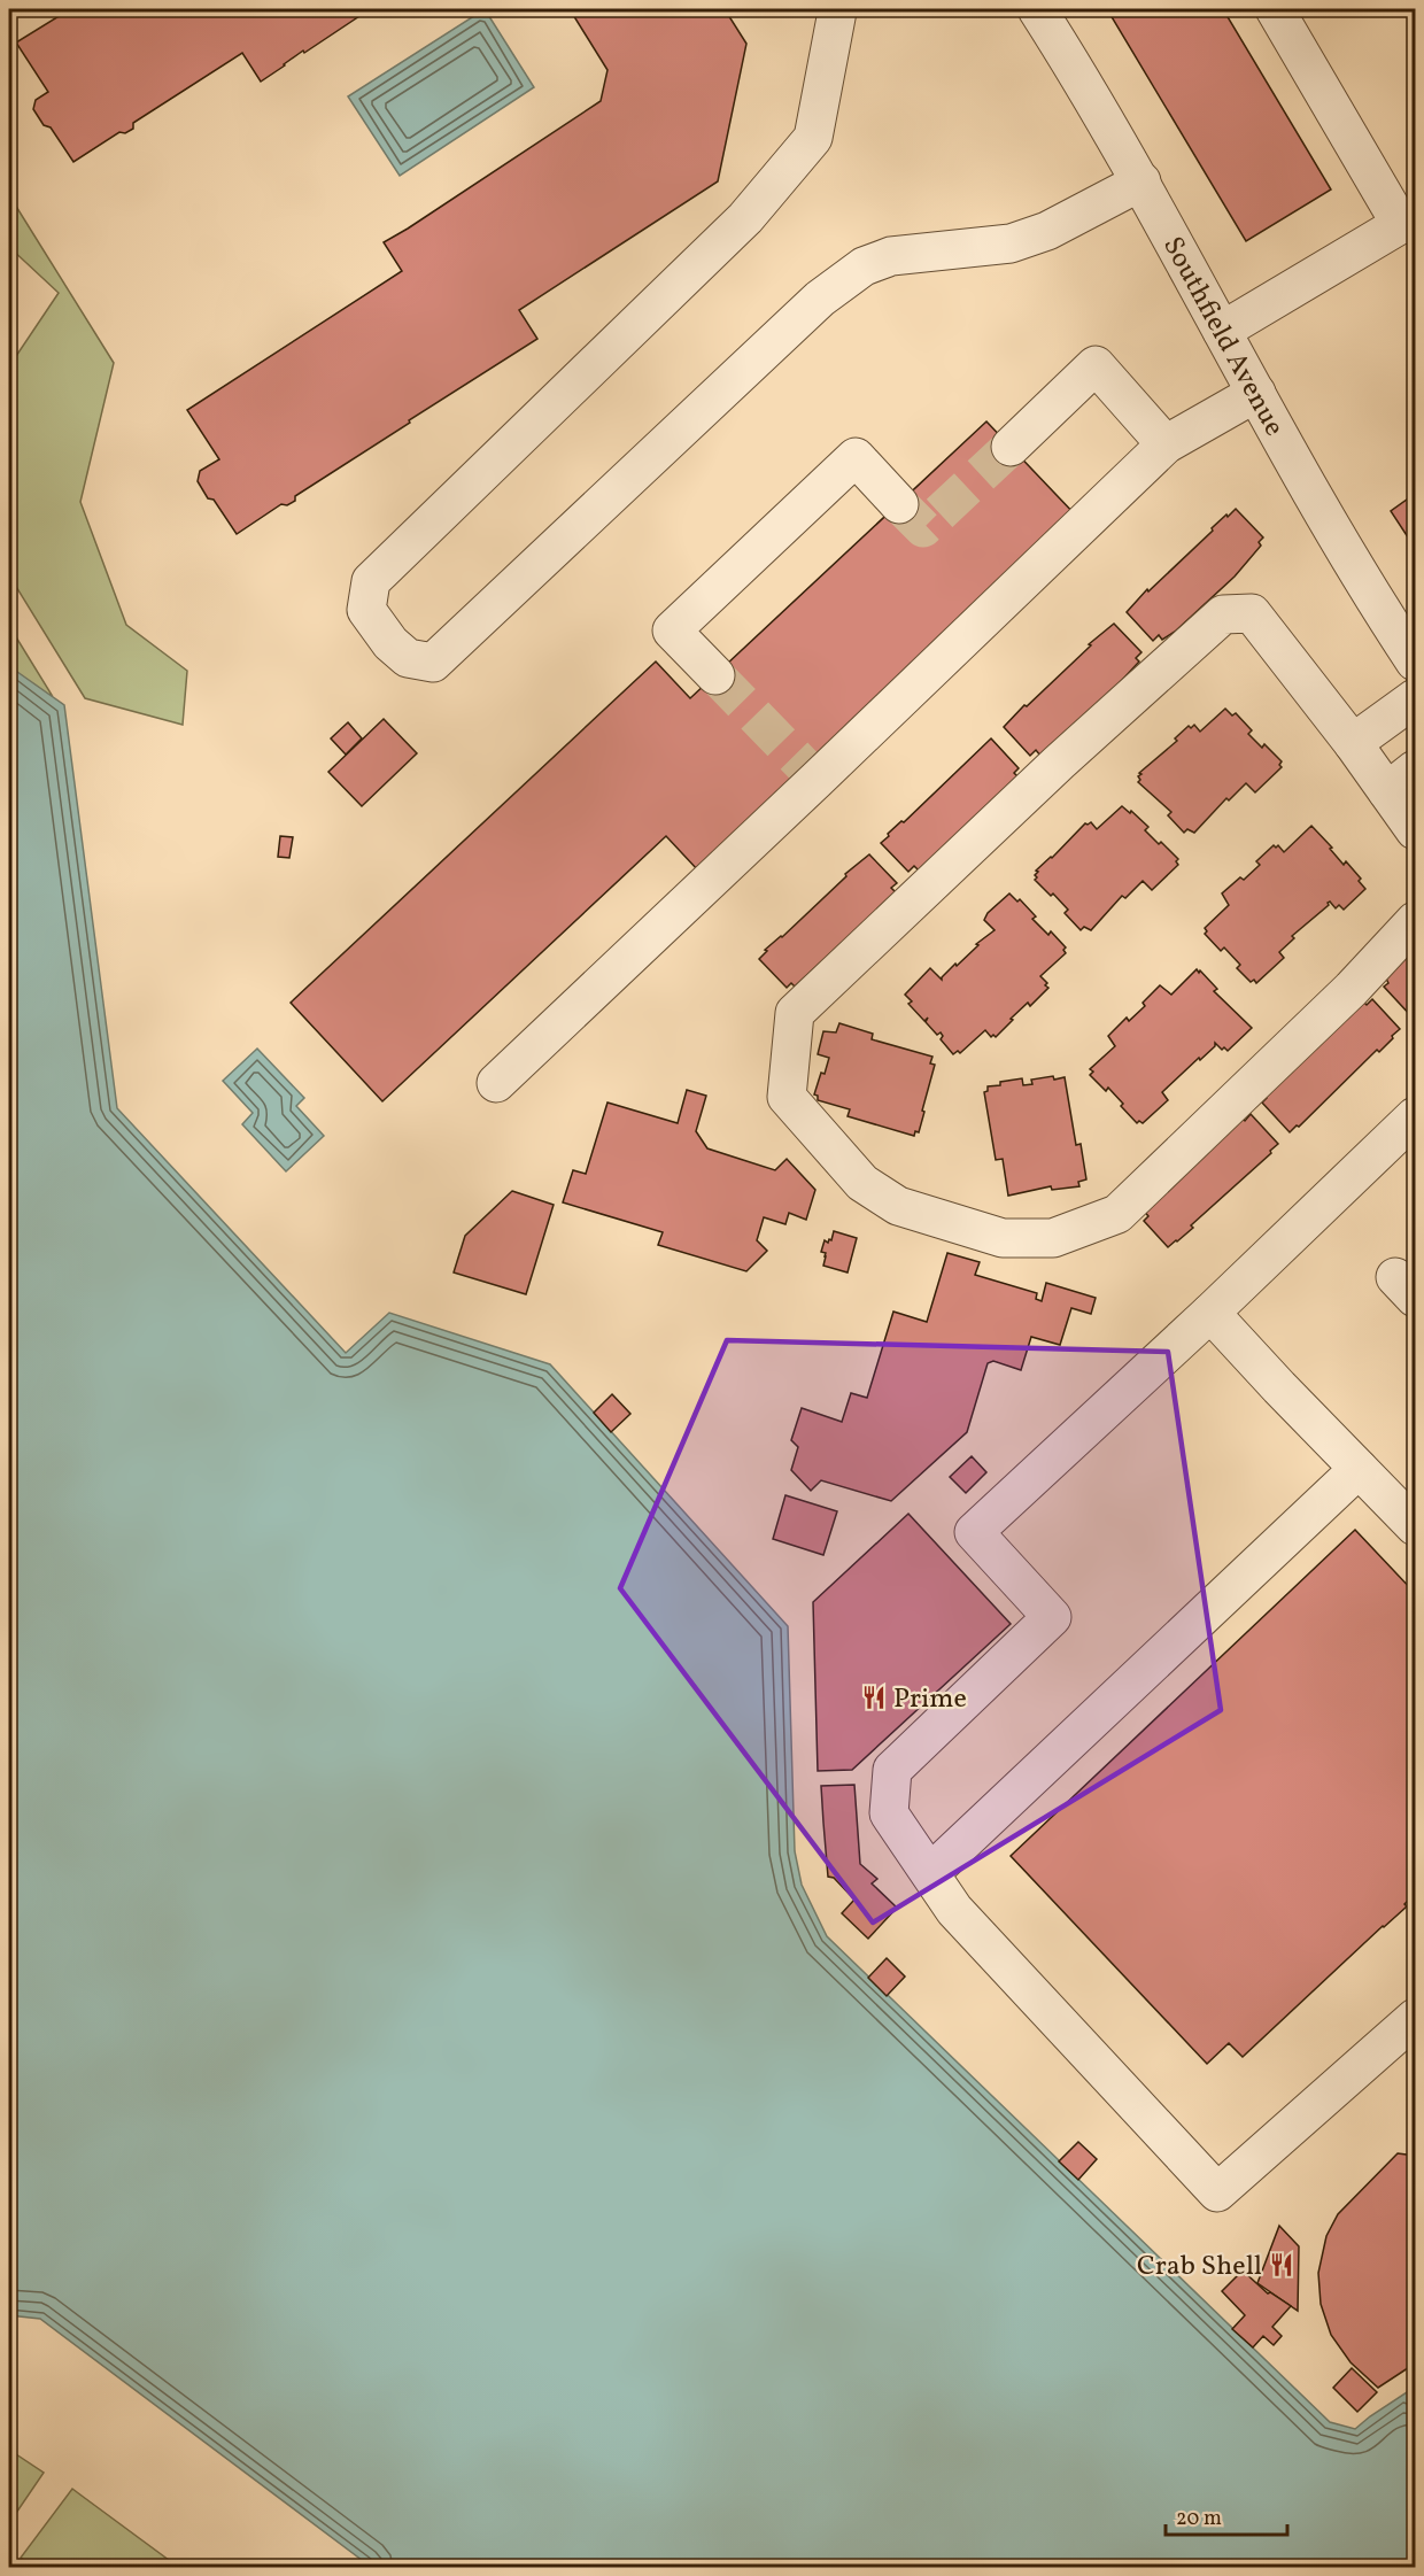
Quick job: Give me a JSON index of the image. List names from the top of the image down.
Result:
{
  "streets": {
    "street": ["Southfield Avenue"]
  },
  "places": {
    "restaurant": ["Prime", "Crab Shell"]
  },
  "scale_bar": "20 m"
}
